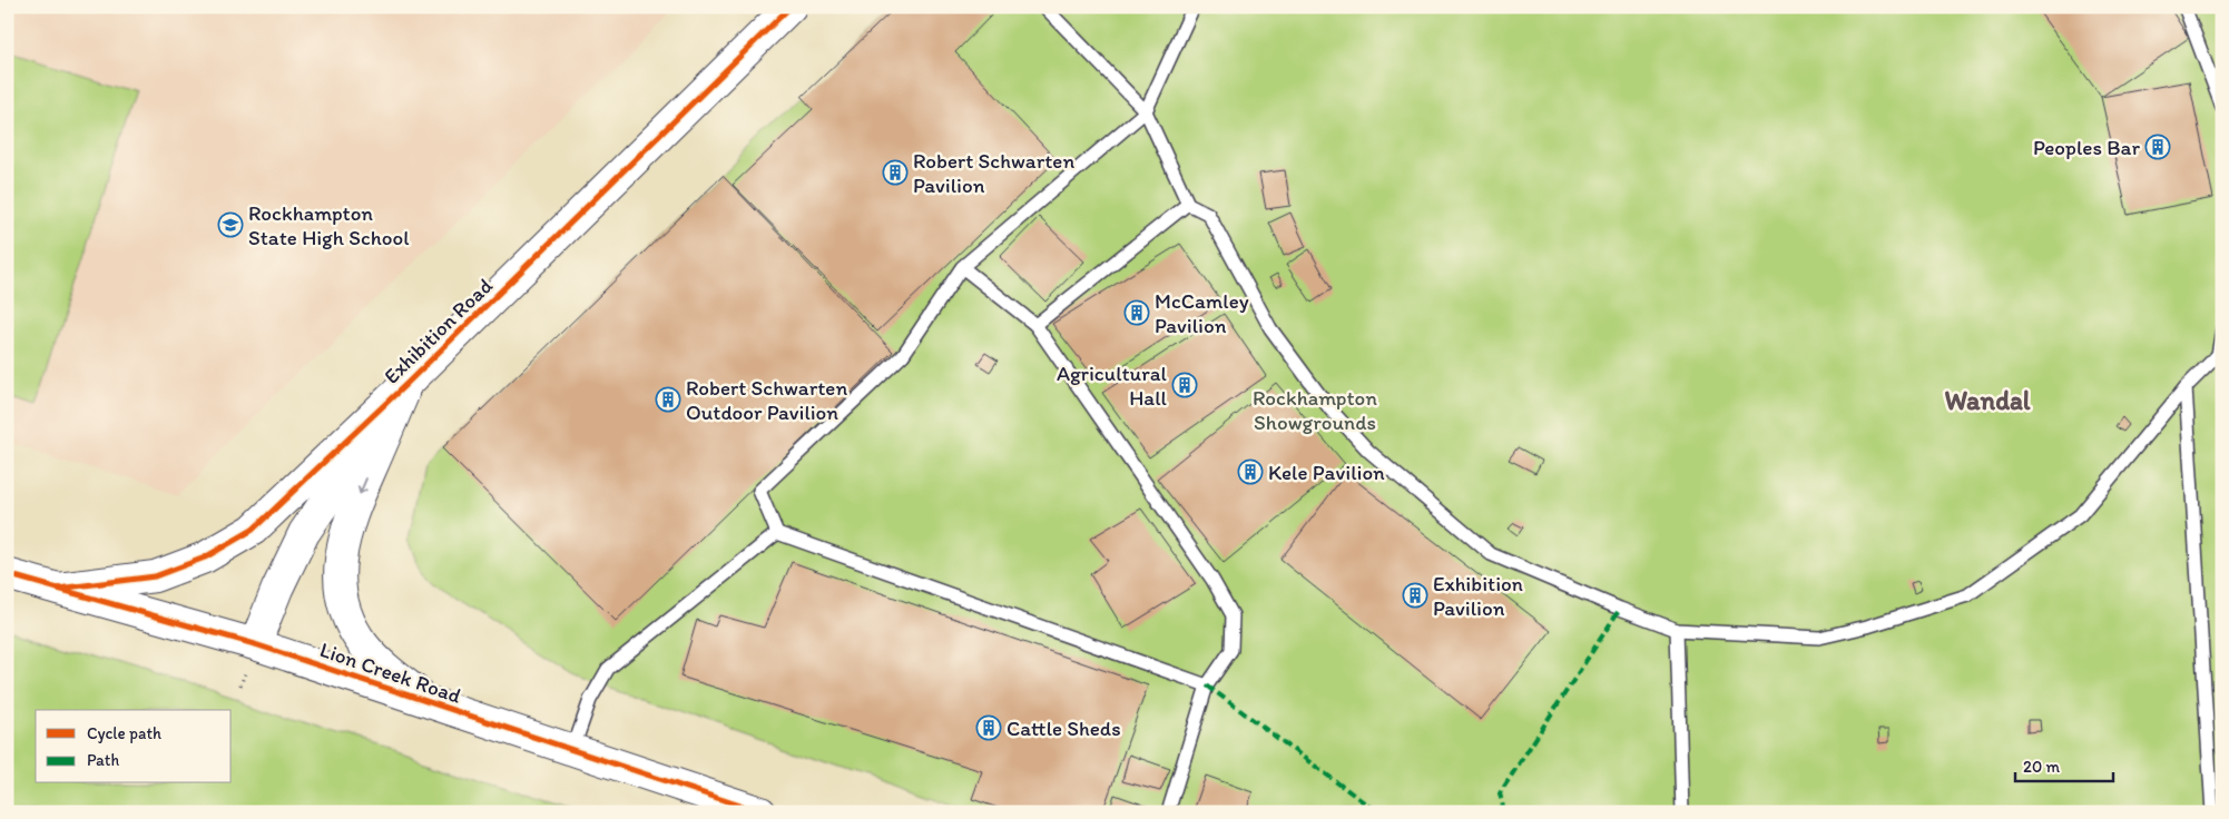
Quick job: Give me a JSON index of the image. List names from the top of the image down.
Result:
{
  "streets": {
    "street": ["Exhibition Road", "Lion Creek Road"]
  },
  "crossings": [
    ["Exhibition Road", "Lion Creek Road"]
  ],
  "districts": ["Wandal"],
  "parks": ["Rockhampton Showgrounds"],
  "places": {
    "building": [
      "Peoples Bar",
      "Robert Schwarten Pavilion",
      "McCamley Pavilion",
      "Agricultural Hall",
      "Robert Schwarten Outdoor Pavilion",
      "Kele Pavilion",
      "Exhibition Pavilion",
      "Cattle Sheds"
    ],
    "school or university": ["Rockhampton State High School"]
  },
  "legend": ["Cycle path", "Path"],
  "scale_bar": "20 m"
}
